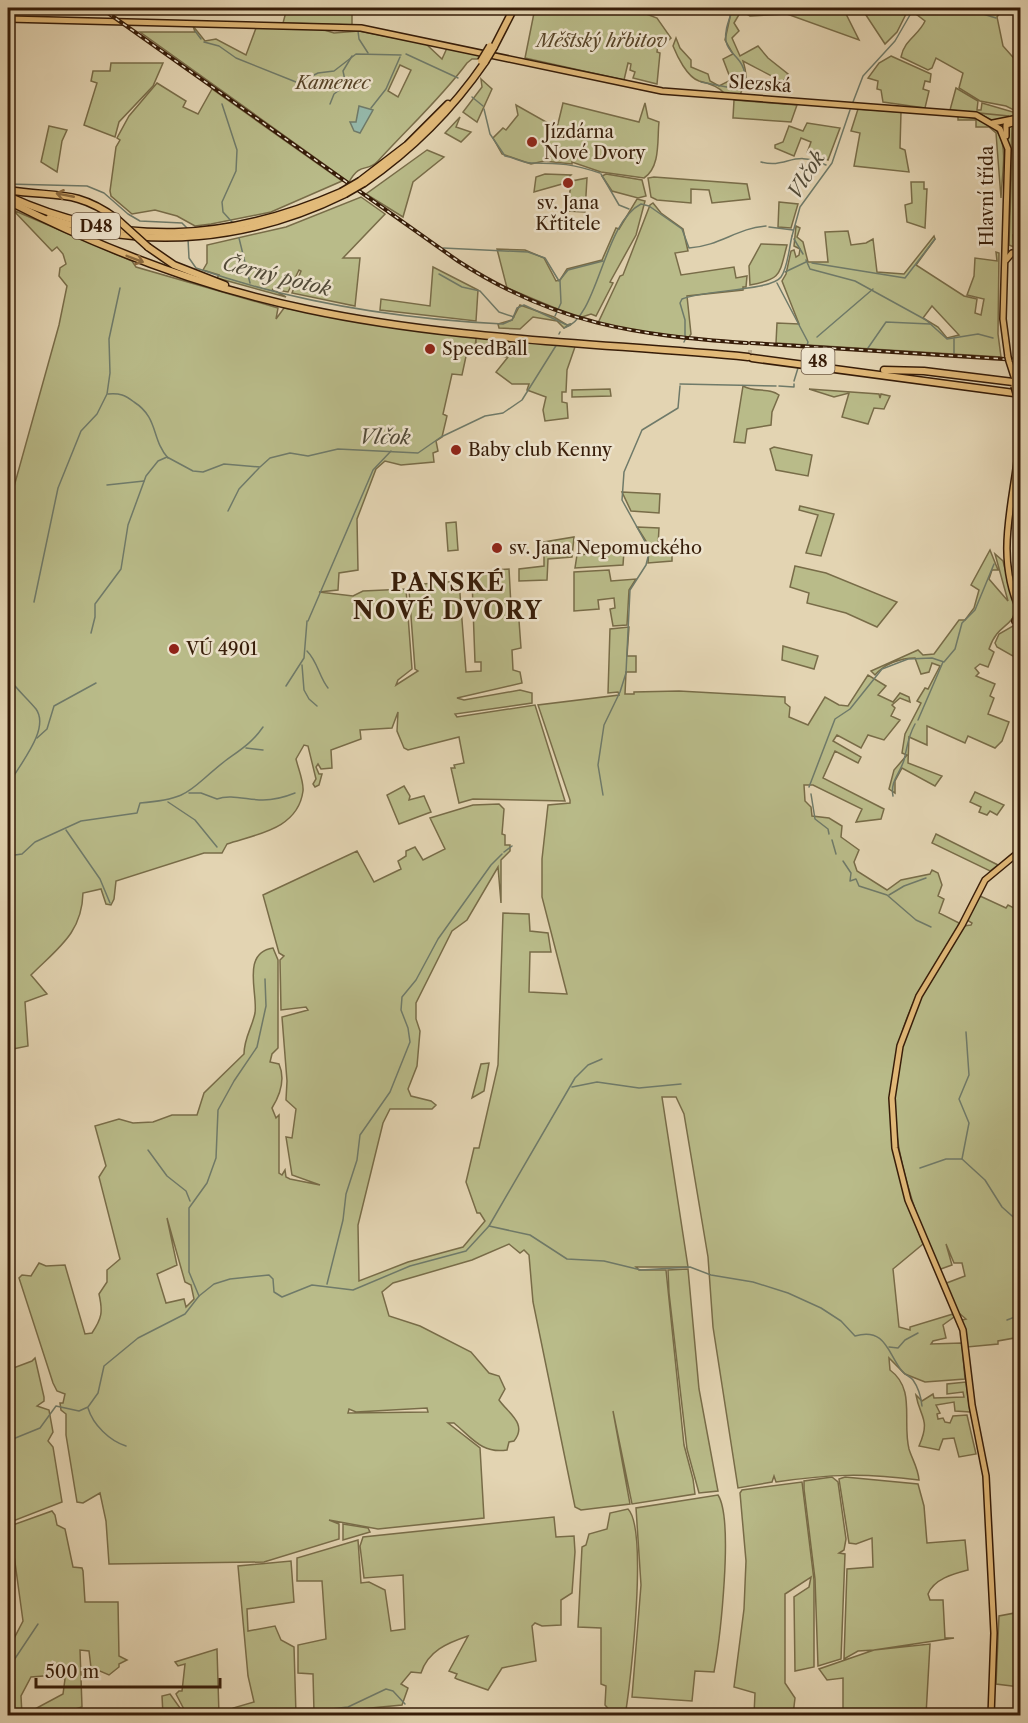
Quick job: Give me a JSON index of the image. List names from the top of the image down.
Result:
{
  "streets": {
    "highway": ["D48", "48"],
    "main road": ["Slezská", "Hlavní třída"]
  },
  "crossings": [
    ["Slezská", "Hlavní třída"],
    ["Hlavní třída", "48"]
  ],
  "districts": ["PANSKÉ NOVÉ DVORY"],
  "water": ["Vlčok", "Černý potok"],
  "parks": ["Městský hřbitov", "Kamenec"],
  "places": [
    "Jízdárna Nové Dvory",
    "sv. Jana Křtitele",
    "SpeedBall",
    "Baby club Kenny",
    "sv. Jana Nepomuckého",
    "VÚ 4901"
  ],
  "scale_bar": "500 m"
}
